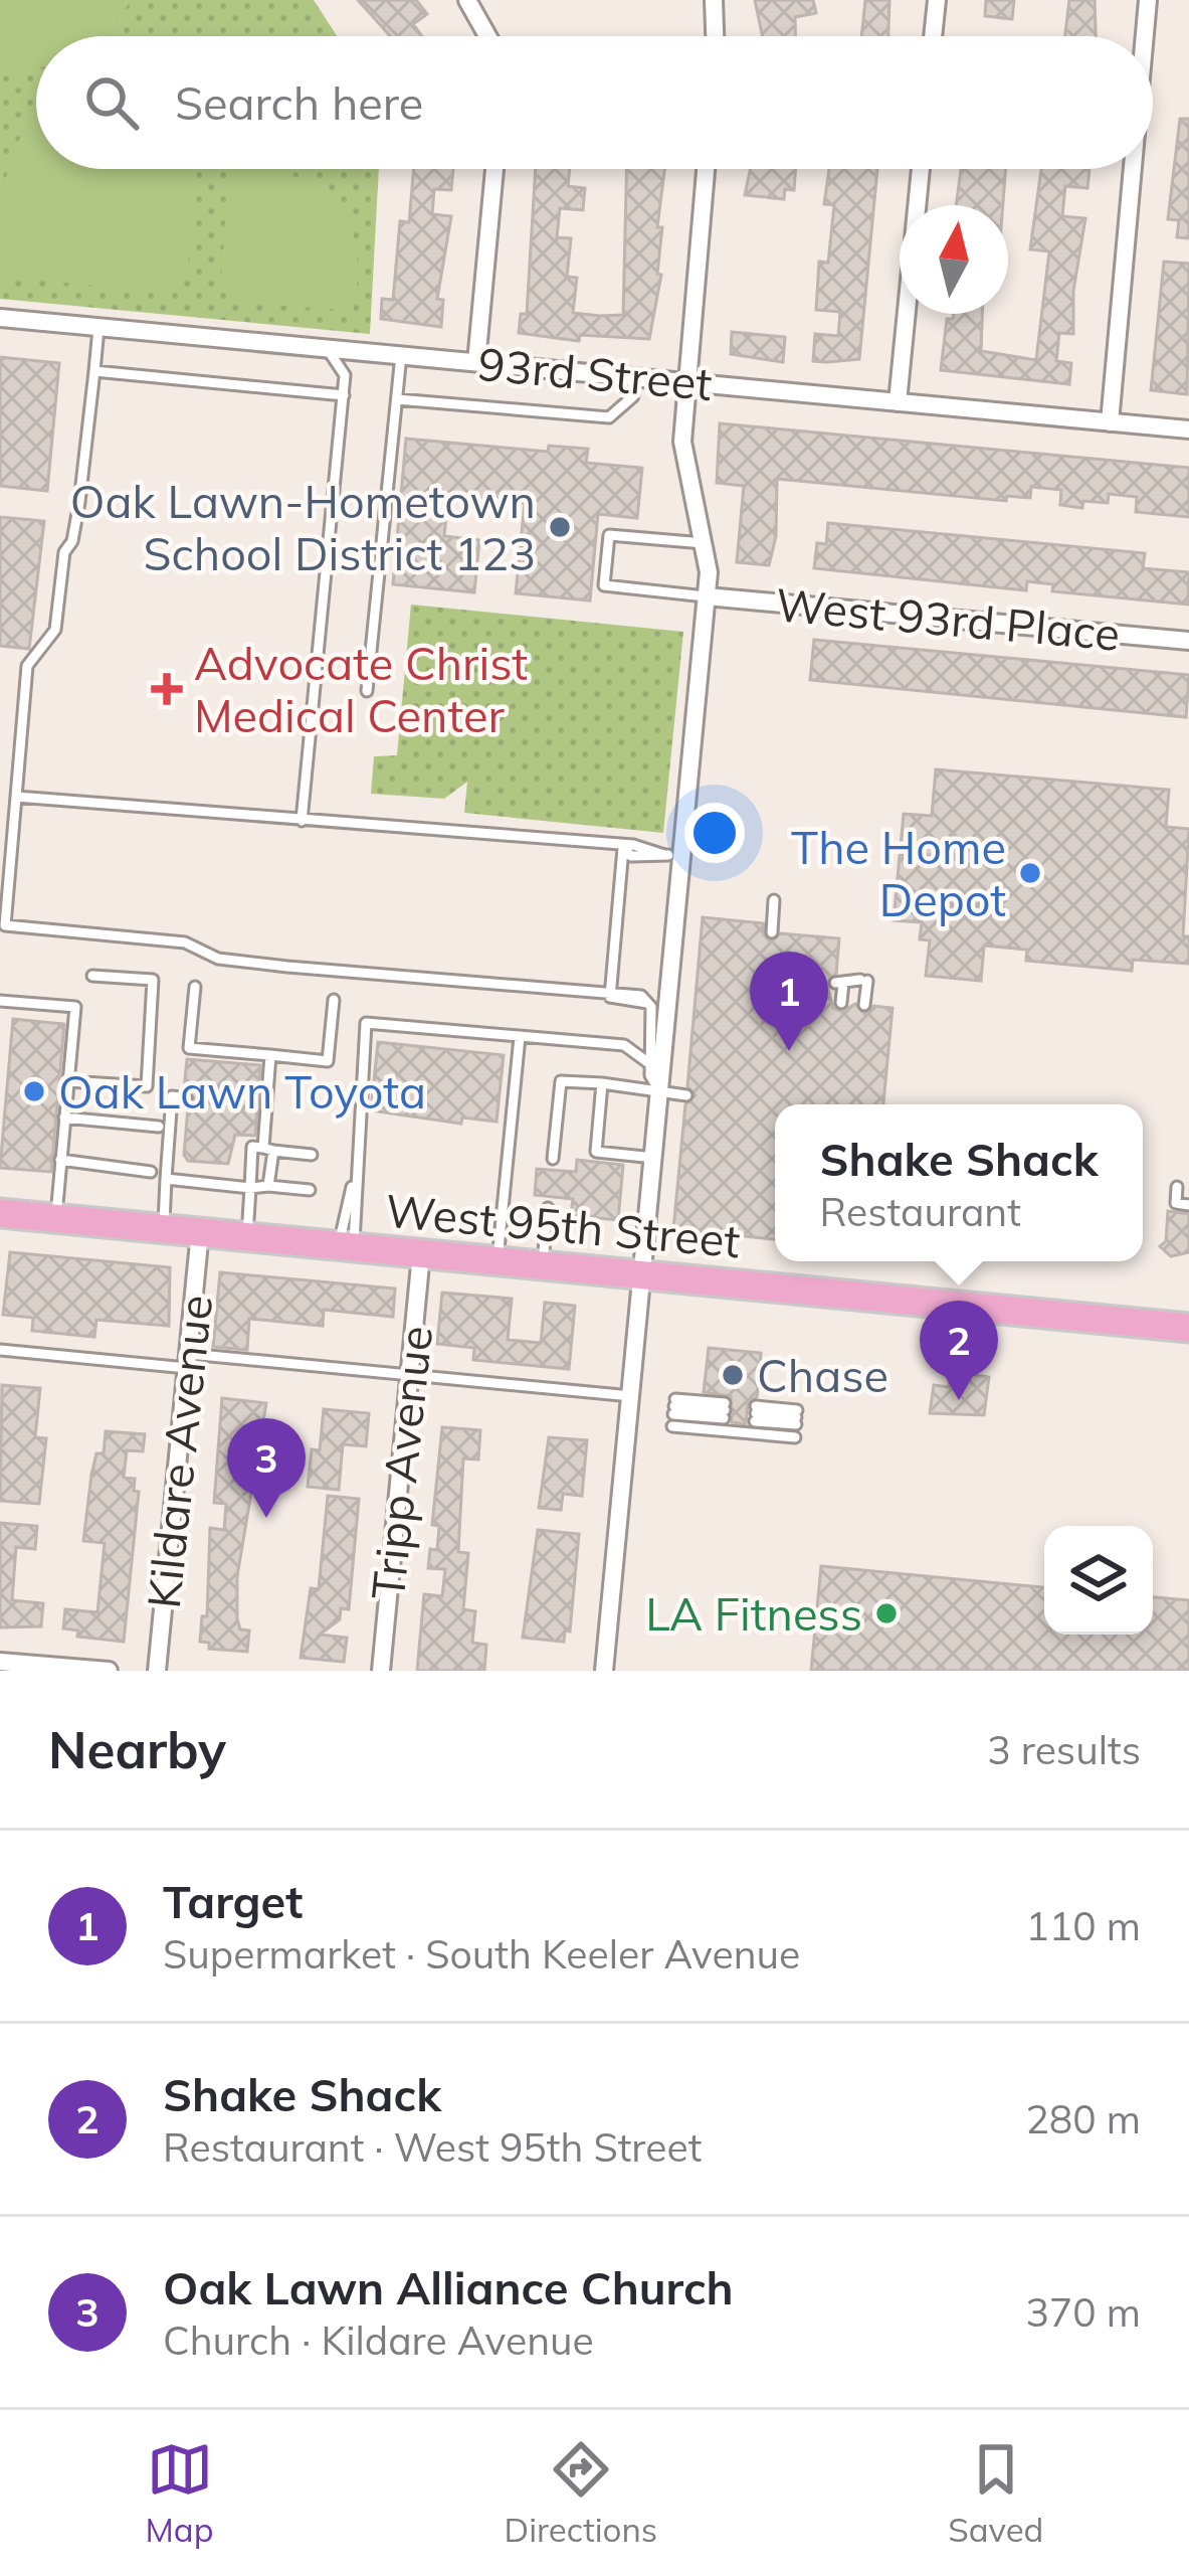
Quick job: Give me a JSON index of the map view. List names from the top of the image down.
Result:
{
  "streets": {
    "main road": ["West 95th Street"],
    "street": [
      "93rd Street",
      "West 93rd Place",
      "Kildare Avenue",
      "Tripp Avenue"
    ]
  },
  "crossings": [
    ["West 95th Street", "Kildare Avenue"],
    ["West 95th Street", "Tripp Avenue"]
  ],
  "places": {
    "other": [
      "Oak Lawn-Hometown School District 123",
      "The Home Depot",
      "Oak Lawn Toyota",
      "Chase",
      "LA Fitness"
    ],
    "health": ["Advocate Christ Medical Center"]
  },
  "north": "top",
  "page": {
    "search": "Search here",
    "pins": ["1", "2", "3"],
    "popup": ["Shake Shack", "Restaurant"],
    "heading": ["Nearby", "3 results"],
    "list": [
      {
        "mark": "1",
        "name": "Target",
        "note": "Supermarket · South Keeler Avenue",
        "value": "110 m"
      },
      {
        "mark": "2",
        "name": "Shake Shack",
        "note": "Restaurant · West 95th Street",
        "value": "280 m"
      },
      {
        "mark": "3",
        "name": "Oak Lawn Alliance Church",
        "note": "Church · Kildare Avenue",
        "value": "370 m"
      }
    ],
    "nav": ["Map", "Directions", "Saved"]
  }
}
